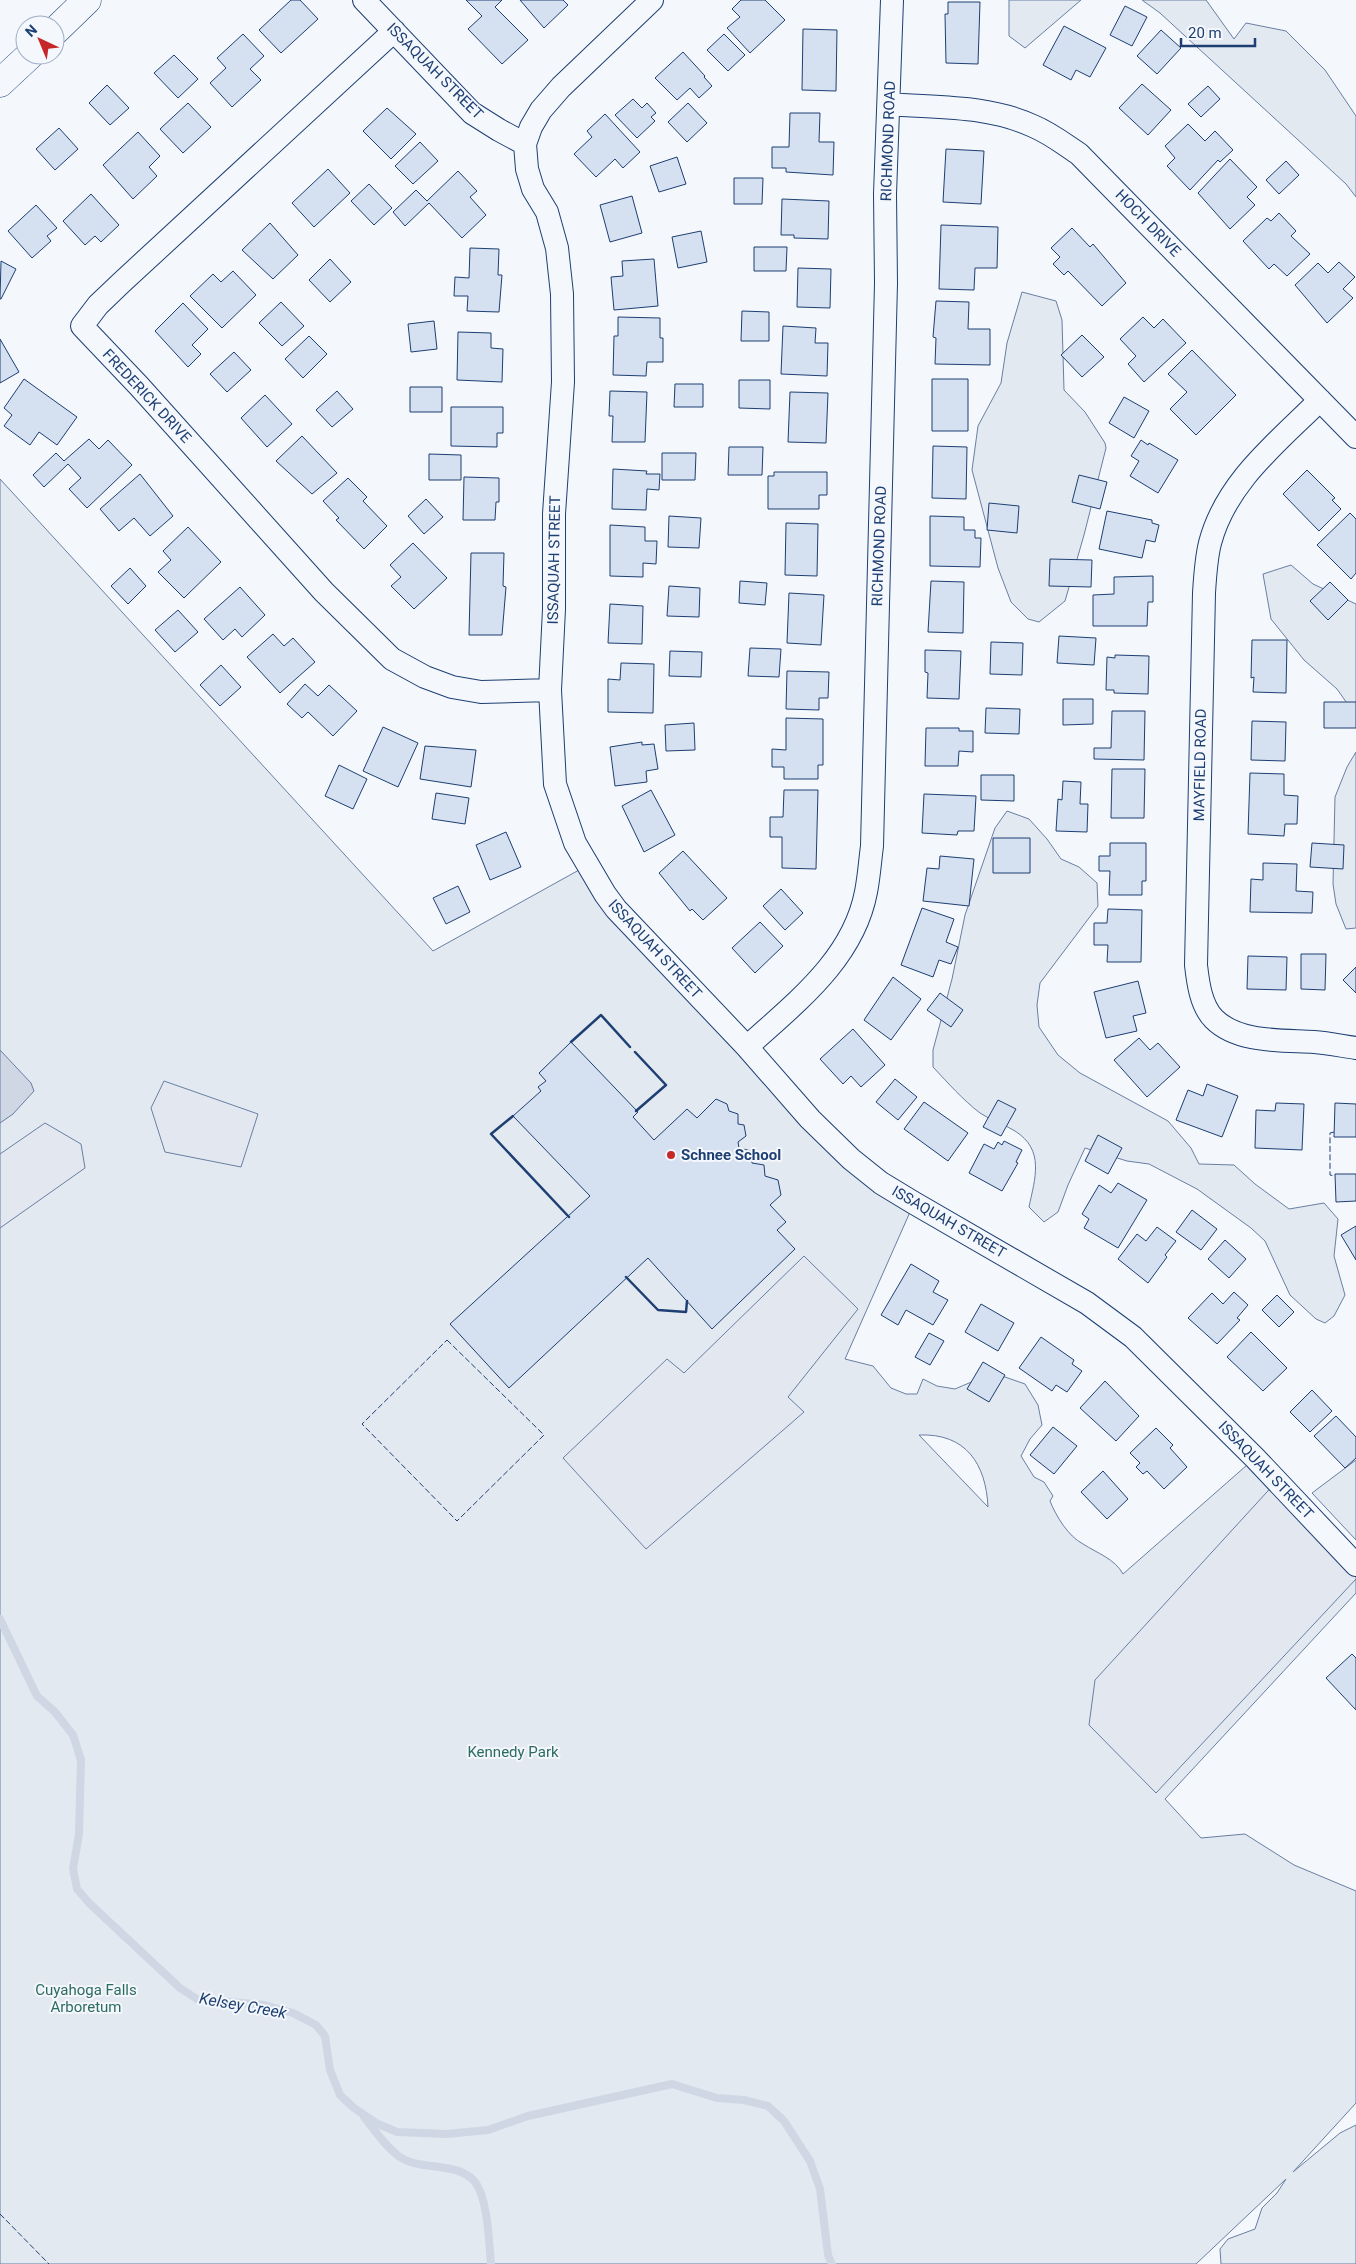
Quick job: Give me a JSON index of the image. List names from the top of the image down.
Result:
{
  "streets": {
    "street": [
      "ISSAQUAH STREET",
      "RICHMOND ROAD",
      "HOCH DRIVE",
      "FREDERICK DRIVE",
      "MAYFIELD ROAD"
    ]
  },
  "crossings": [
    ["ISSAQUAH STREET", "RICHMOND ROAD"],
    ["ISSAQUAH STREET", "FREDERICK DRIVE"],
    ["RICHMOND ROAD", "HOCH DRIVE"],
    ["HOCH DRIVE", "MAYFIELD ROAD"]
  ],
  "water": ["Kelsey Creek"],
  "parks": ["Kennedy Park", "Cuyahoga Falls Arboretum"],
  "places": ["Schnee School"],
  "scale_bar": "20 m",
  "north": "top left"
}
